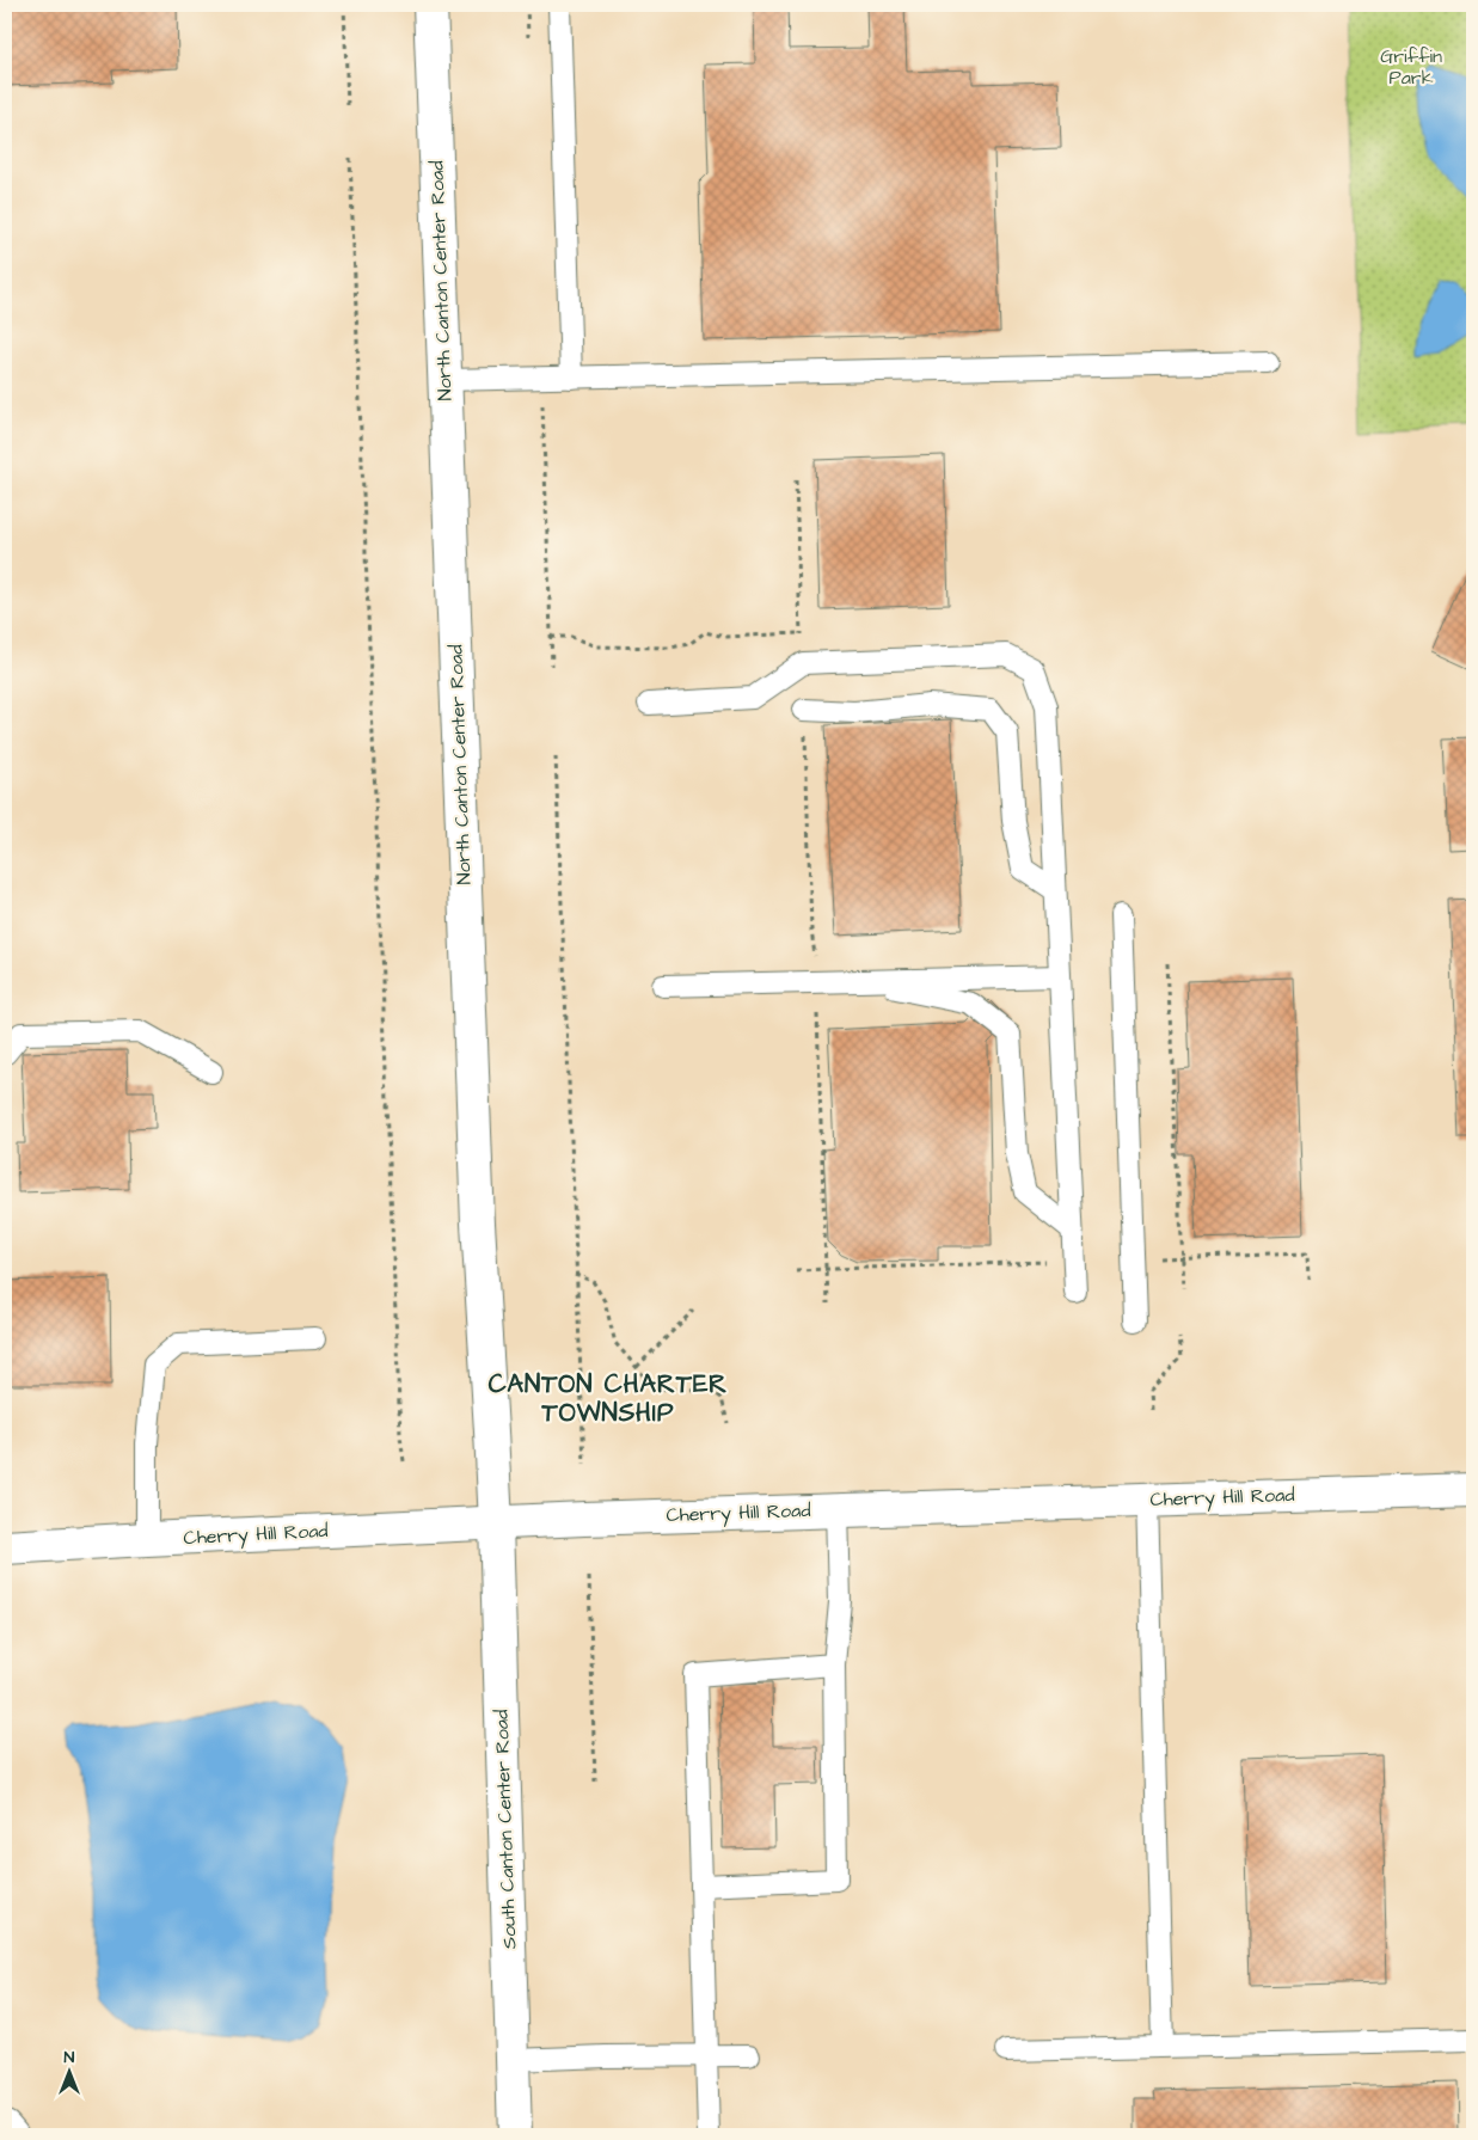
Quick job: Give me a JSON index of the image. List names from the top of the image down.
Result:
{
  "streets": {
    "main road": ["North Canton Center Road", "Cherry Hill Road", "South Canton Center Road"]
  },
  "crossings": [
    ["North Canton Center Road", "Cherry Hill Road"],
    ["North Canton Center Road", "South Canton Center Road"],
    ["Cherry Hill Road", "South Canton Center Road"]
  ],
  "districts": ["CANTON CHARTER TOWNSHIP"],
  "parks": ["Griffin Park"],
  "north": "top"
}
